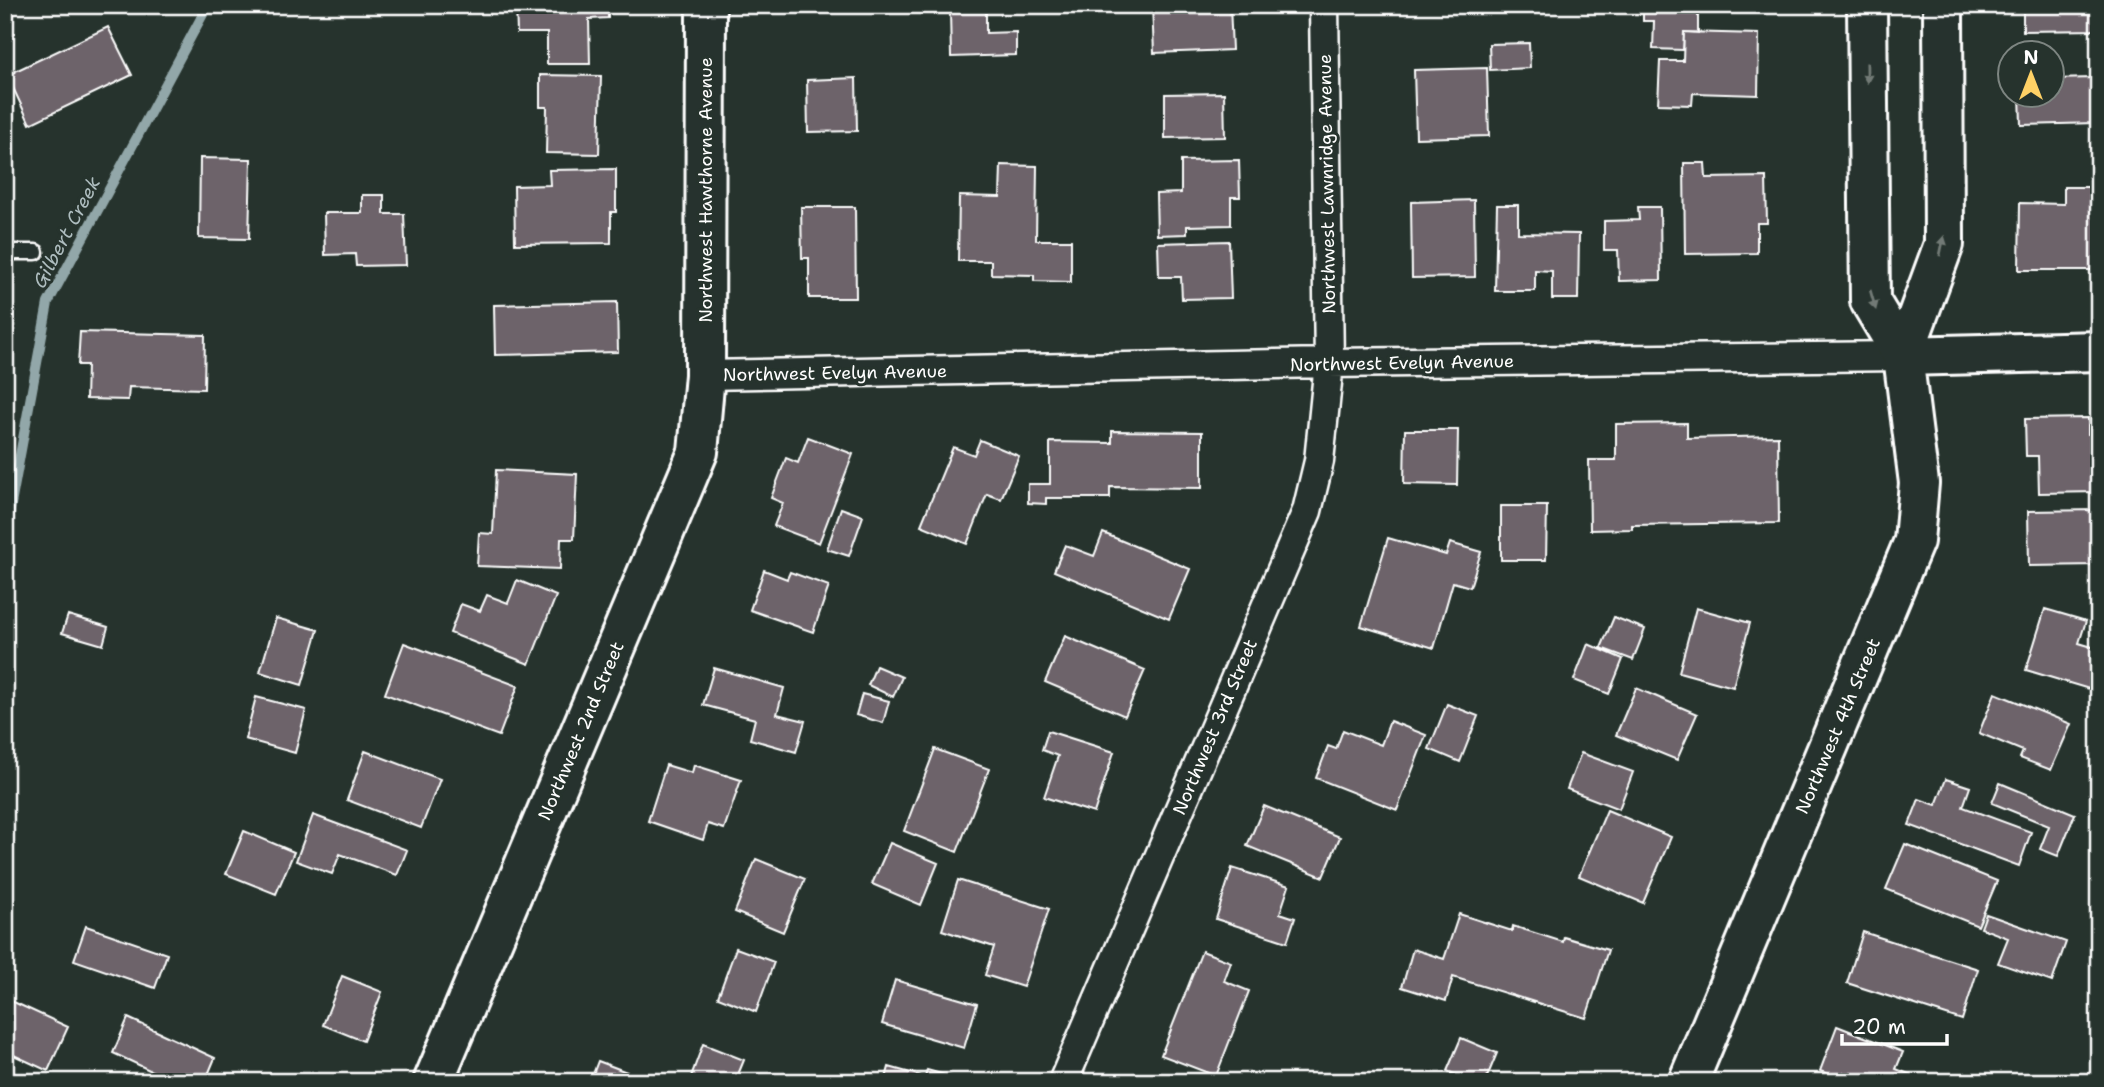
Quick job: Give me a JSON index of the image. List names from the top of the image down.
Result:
{
  "streets": {
    "street": [
      "Northwest Lawnridge Avenue",
      "Northwest Hawthorne Avenue",
      "Northwest Evelyn Avenue",
      "Northwest 4th Street",
      "Northwest 3rd Street",
      "Northwest 2nd Street"
    ]
  },
  "crossings": [
    ["Northwest Lawnridge Avenue", "Northwest Evelyn Avenue"],
    ["Northwest Lawnridge Avenue", "Northwest 3rd Street"],
    ["Northwest Hawthorne Avenue", "Northwest Evelyn Avenue"],
    ["Northwest Hawthorne Avenue", "Northwest 2nd Street"],
    ["Northwest Evelyn Avenue", "Northwest 4th Street"],
    ["Northwest Evelyn Avenue", "Northwest 3rd Street"],
    ["Northwest Evelyn Avenue", "Northwest 2nd Street"]
  ],
  "water": ["Gilbert Creek"],
  "scale_bar": "20 m",
  "north": "top"
}
